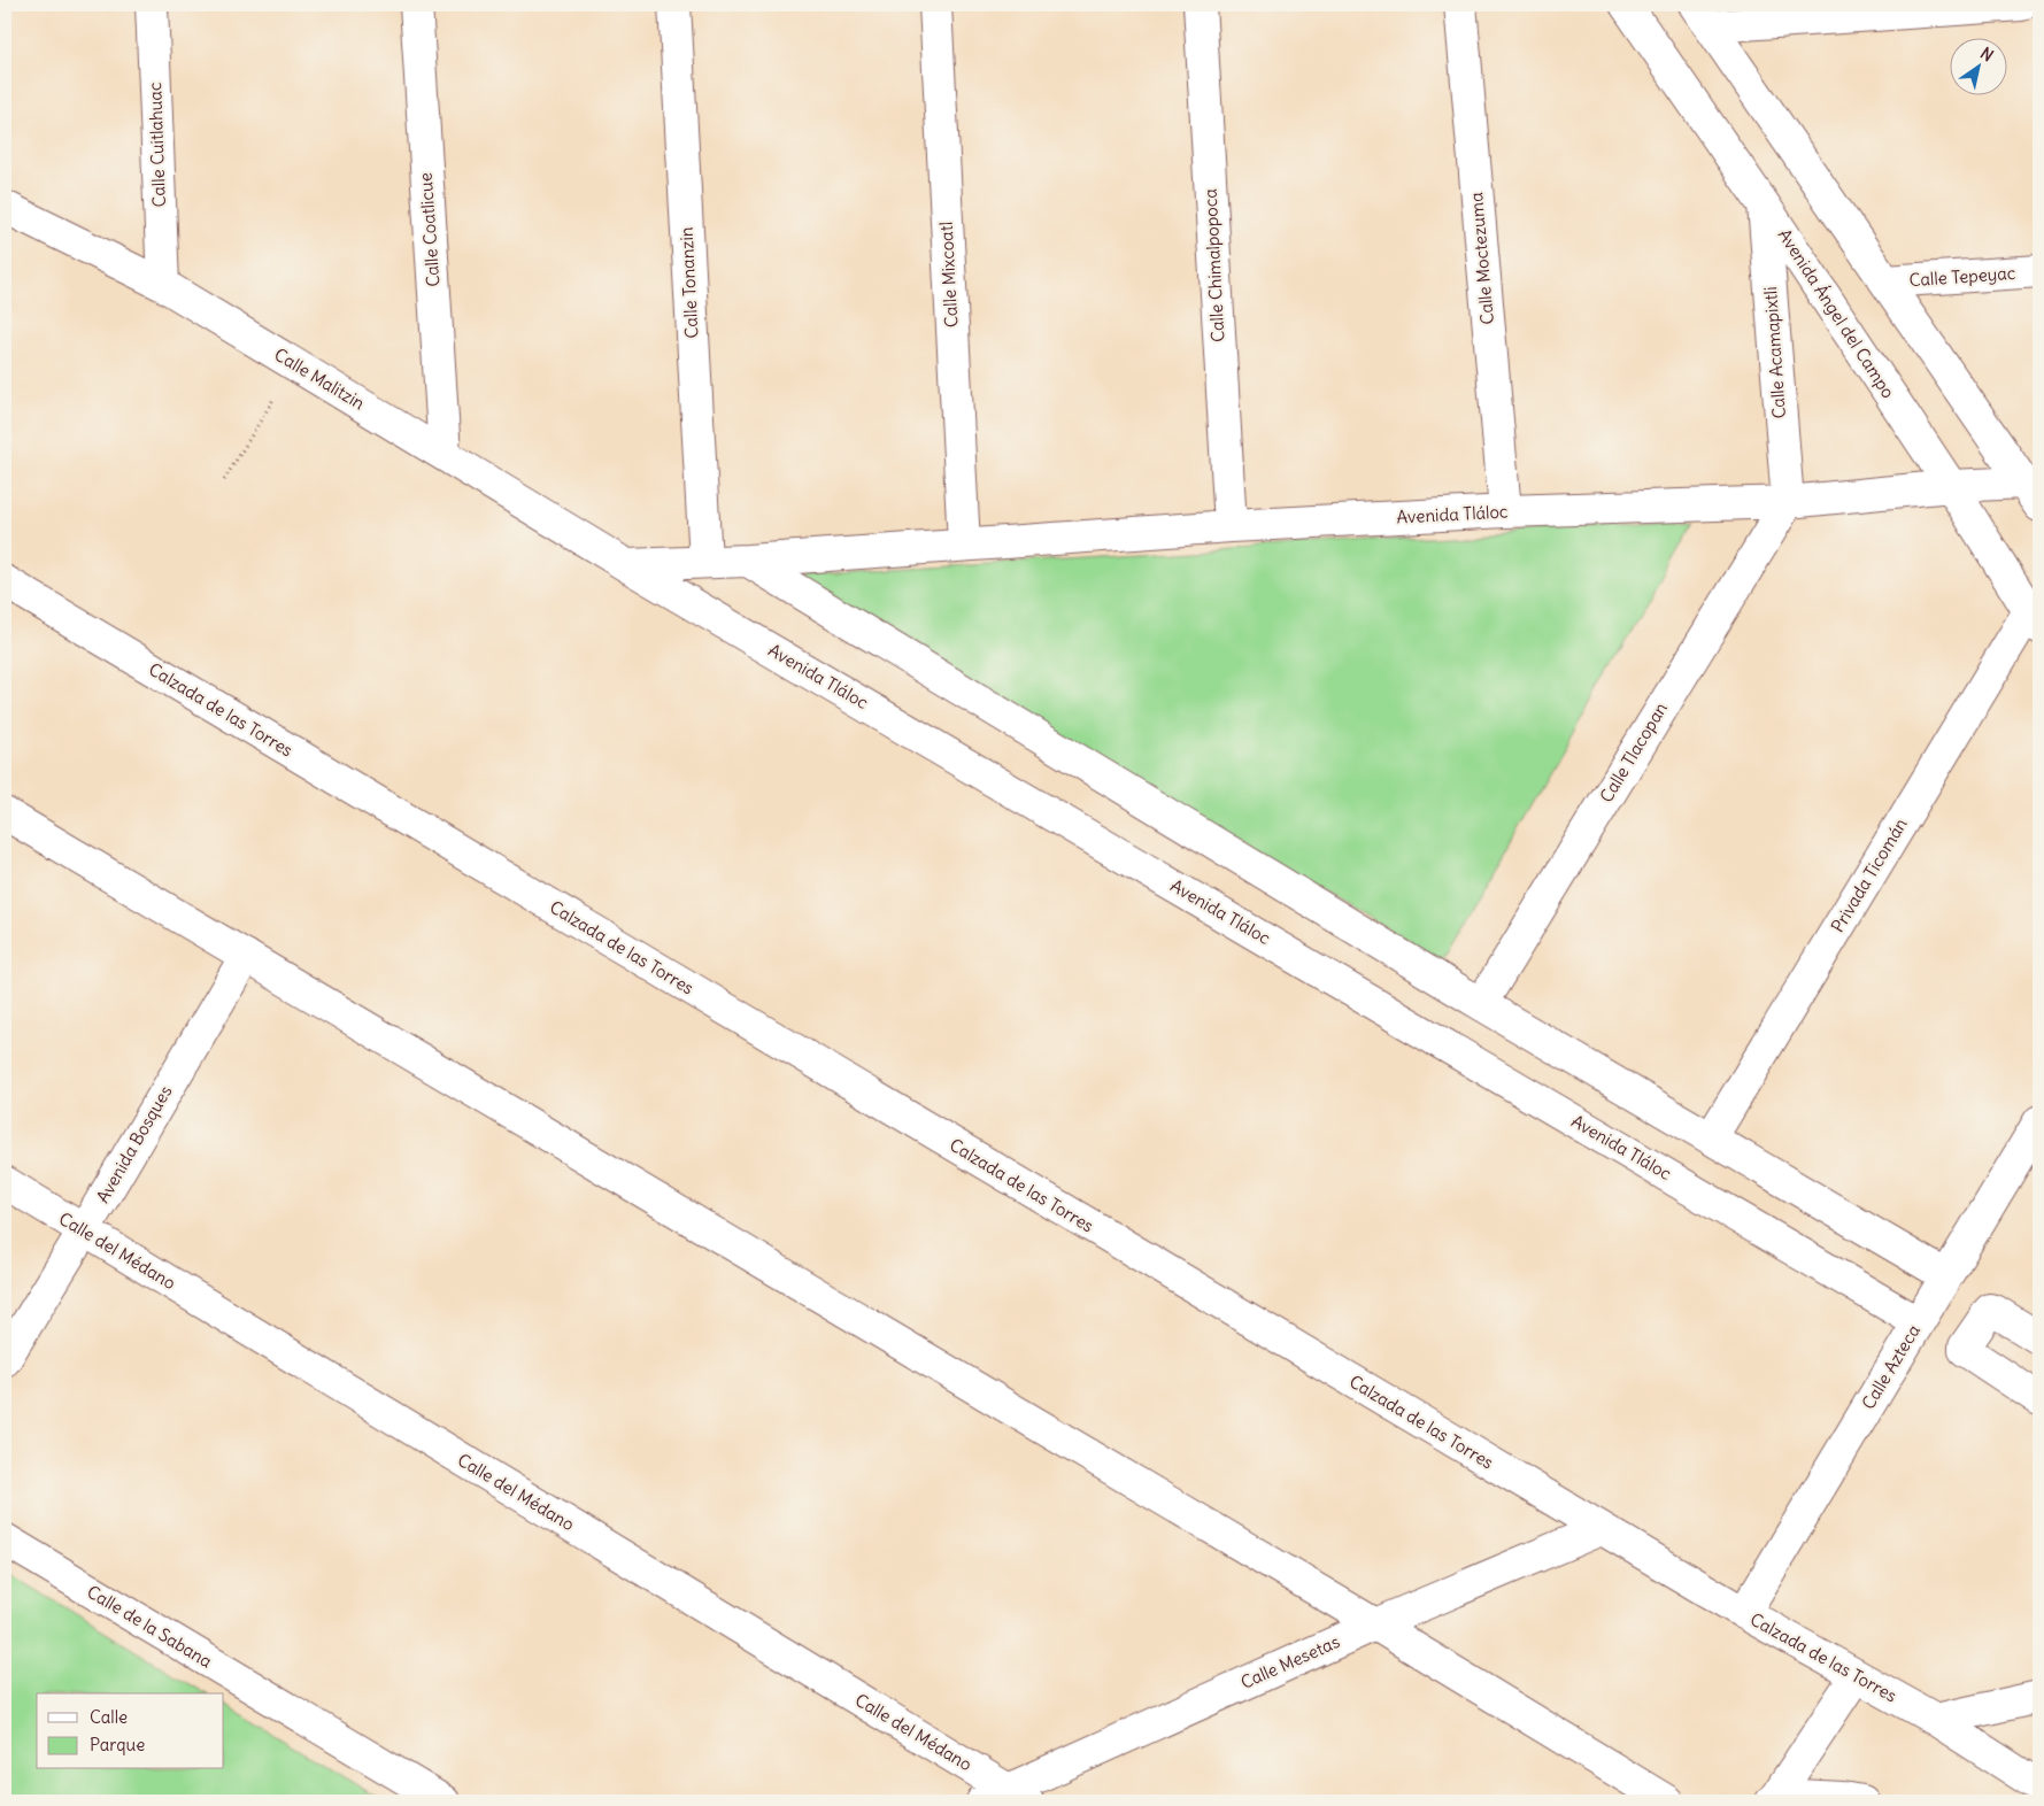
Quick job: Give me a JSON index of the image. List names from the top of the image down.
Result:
{
  "streets": {
    "street": [
      "Calle Cuitlahuac",
      "Calle Coatlicue",
      "Calle Moctezuma",
      "Calle Chimalpopoca",
      "Calle Mixcoatl",
      "Calle Tepeyac",
      "Calle Tonanzin",
      "Avenida Ángel del Campo",
      "Calle Acamapixtli",
      "Calle Malitzin",
      "Avenida Tláloc",
      "Calzada de las Torres",
      "Calle Tlacopan",
      "Privada Ticomán",
      "Avenida Bosques",
      "Calle del Médano",
      "Calle Azteca",
      "Calle de la Sabana",
      "Calle Mesetas"
    ]
  },
  "crossings": [
    ["Calle Cuitlahuac", "Calle Malitzin"],
    ["Calle Coatlicue", "Calle Malitzin"],
    ["Calle Moctezuma", "Avenida Tláloc"],
    ["Calle Chimalpopoca", "Avenida Tláloc"],
    ["Calle Mixcoatl", "Avenida Tláloc"],
    ["Calle Tonanzin", "Avenida Tláloc"],
    ["Avenida Ángel del Campo", "Calle Acamapixtli"],
    ["Avenida Ángel del Campo", "Avenida Tláloc"],
    ["Avenida Ángel del Campo", "Privada Ticomán"],
    ["Calle Acamapixtli", "Avenida Tláloc"],
    ["Calle Acamapixtli", "Calle Tlacopan"],
    ["Calle Malitzin", "Avenida Tláloc"],
    ["Avenida Tláloc", "Calle Tlacopan"],
    ["Avenida Tláloc", "Calle Azteca"],
    ["Calzada de las Torres", "Calle Azteca"],
    ["Calzada de las Torres", "Calle Mesetas"],
    ["Avenida Bosques", "Calle del Médano"],
    ["Calle del Médano", "Calle Mesetas"]
  ],
  "legend": ["Calle", "Parque"],
  "north": "top right"
}
